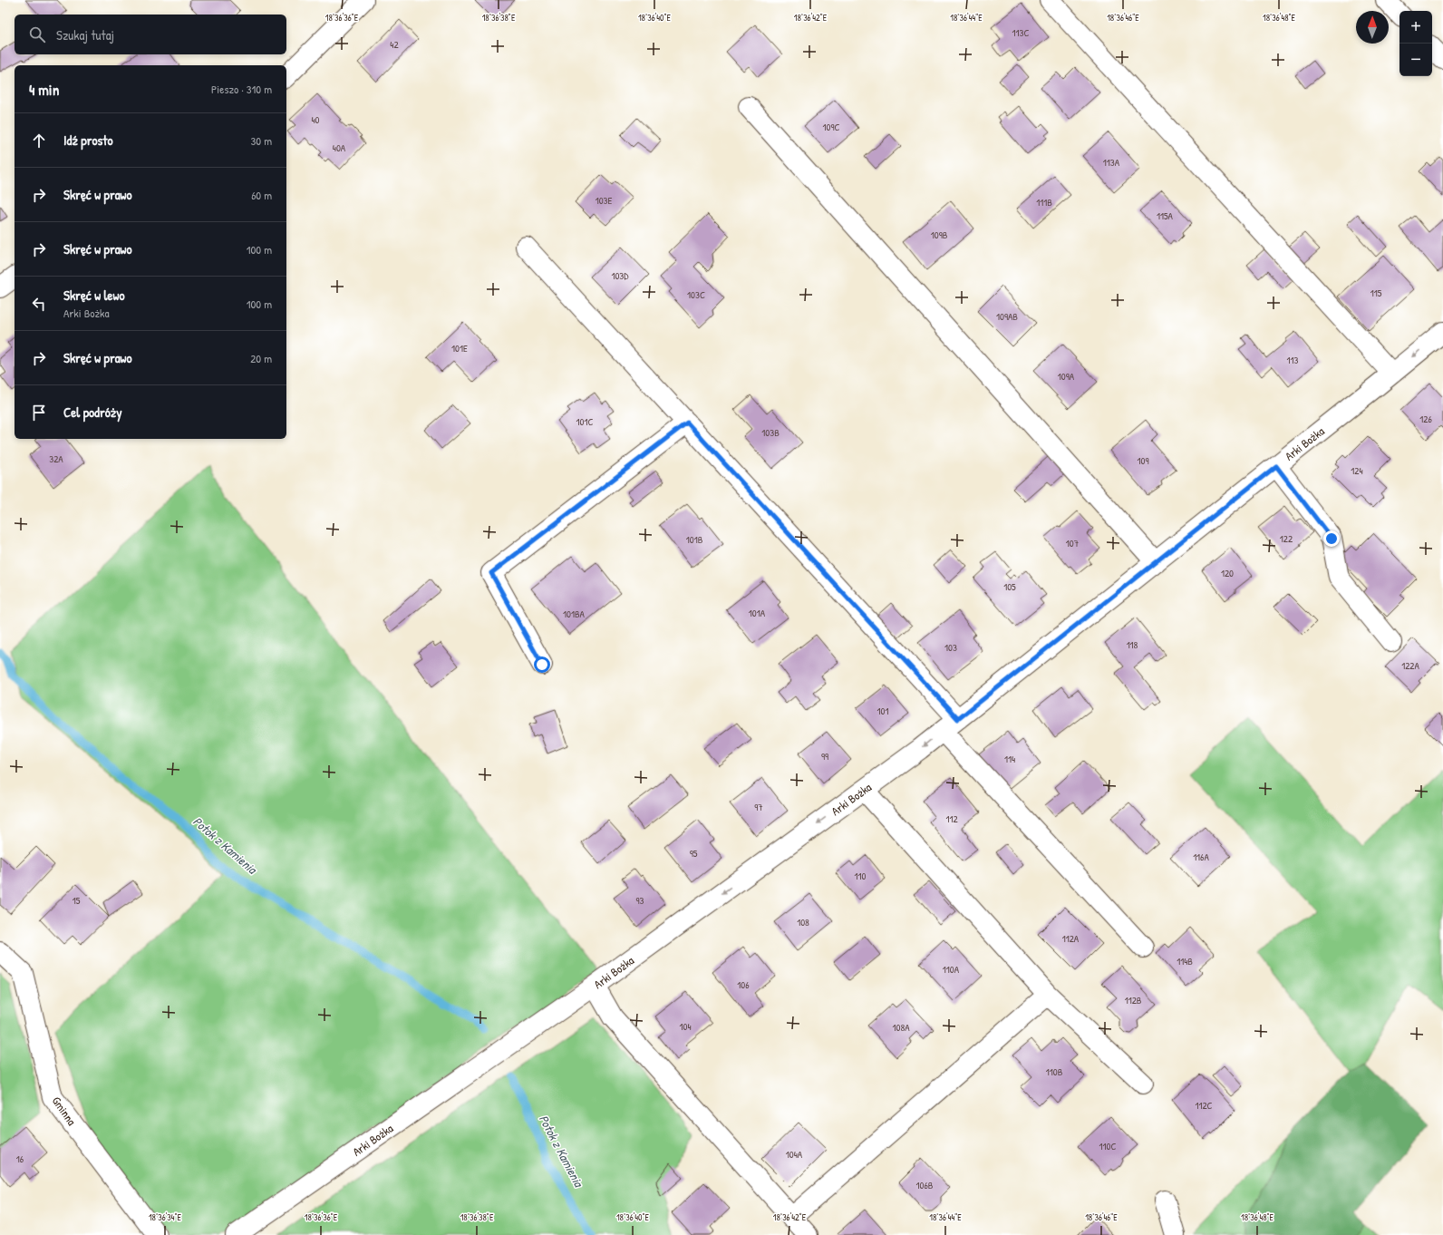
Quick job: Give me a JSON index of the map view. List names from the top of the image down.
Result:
{
  "streets": {
    "street": ["Arki Bożka", "Gminna"]
  },
  "water": ["Potok z Kamienia"],
  "house_numbers": [
    "113C",
    "42",
    "40",
    "109C",
    "40A",
    "113A",
    "103E",
    "111B",
    "115A",
    "109B",
    "103D",
    "115",
    "103C",
    "109AB",
    "101E",
    "113",
    "109A",
    "126",
    "101C",
    "103B",
    "32A",
    "109",
    "124",
    "122",
    "101B",
    "107",
    "120",
    "105",
    "101A",
    "101BA",
    "118",
    "103",
    "122A",
    "101",
    "99",
    "114",
    "97",
    "112",
    "95",
    "116A",
    "110",
    "15",
    "93",
    "108",
    "112A",
    "114B",
    "110A",
    "106",
    "112B",
    "104",
    "108A",
    "110B",
    "112C",
    "110C",
    "104A",
    "16",
    "106B"
  ],
  "north": "top",
  "page": {
    "map_buttons": ["+", "−"],
    "search": "Szukaj tutaj",
    "heading": ["4 min", "Pieszo · 310 m"],
    "list": [
      ["Idź prosto", "30 m"],
      ["Skręć w prawo", "60 m"],
      ["Skręć w prawo", "100 m"],
      ["Skręć w lewo", "Arki Bożka", "100 m"],
      ["Skręć w prawo", "20 m"],
      "Cel podróży"
    ]
  },
  "coordinates": [
    "18°36'36\"E",
    "18°36'38\"E",
    "18°36'40\"E",
    "18°36'42\"E",
    "18°36'44\"E",
    "18°36'46\"E",
    "18°36'48\"E",
    "18°36'34\"E"
  ]
}
